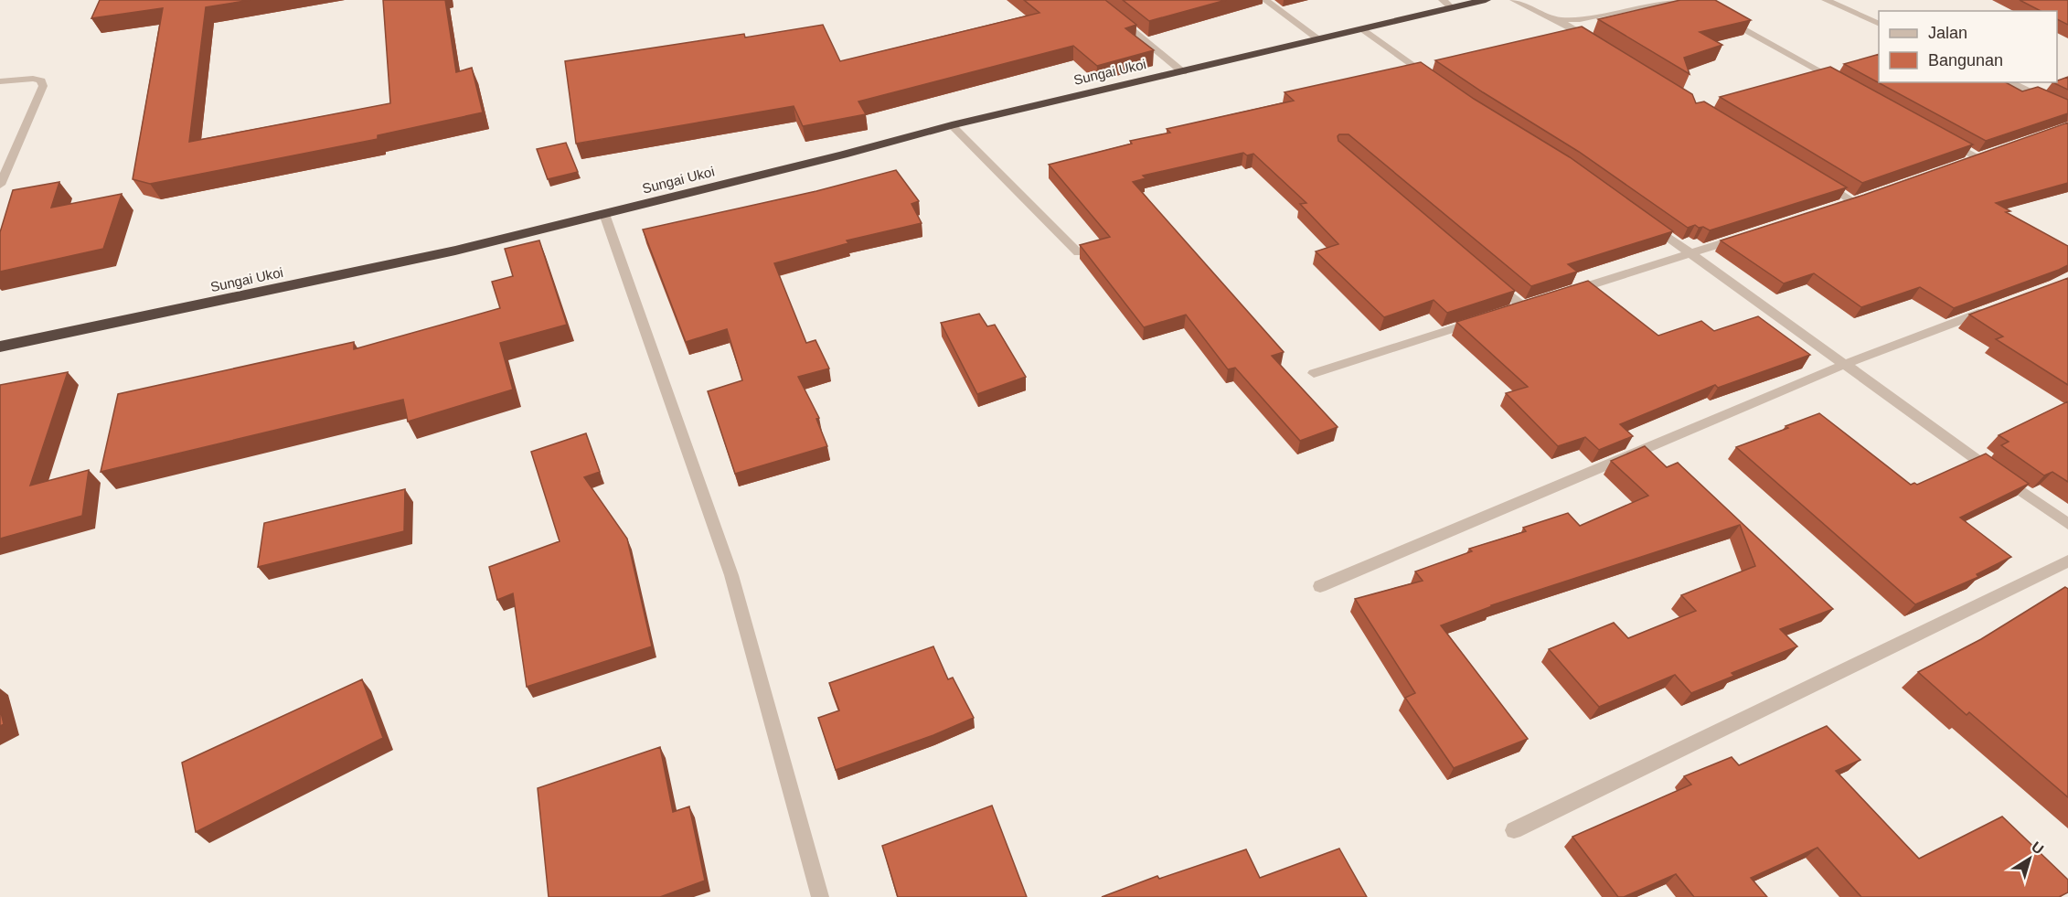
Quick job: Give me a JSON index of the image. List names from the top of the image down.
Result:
{
  "streets": {
    "highway": ["Sungai Ukoi"]
  },
  "legend": ["Jalan", "Bangunan"],
  "north": "top right"
}
